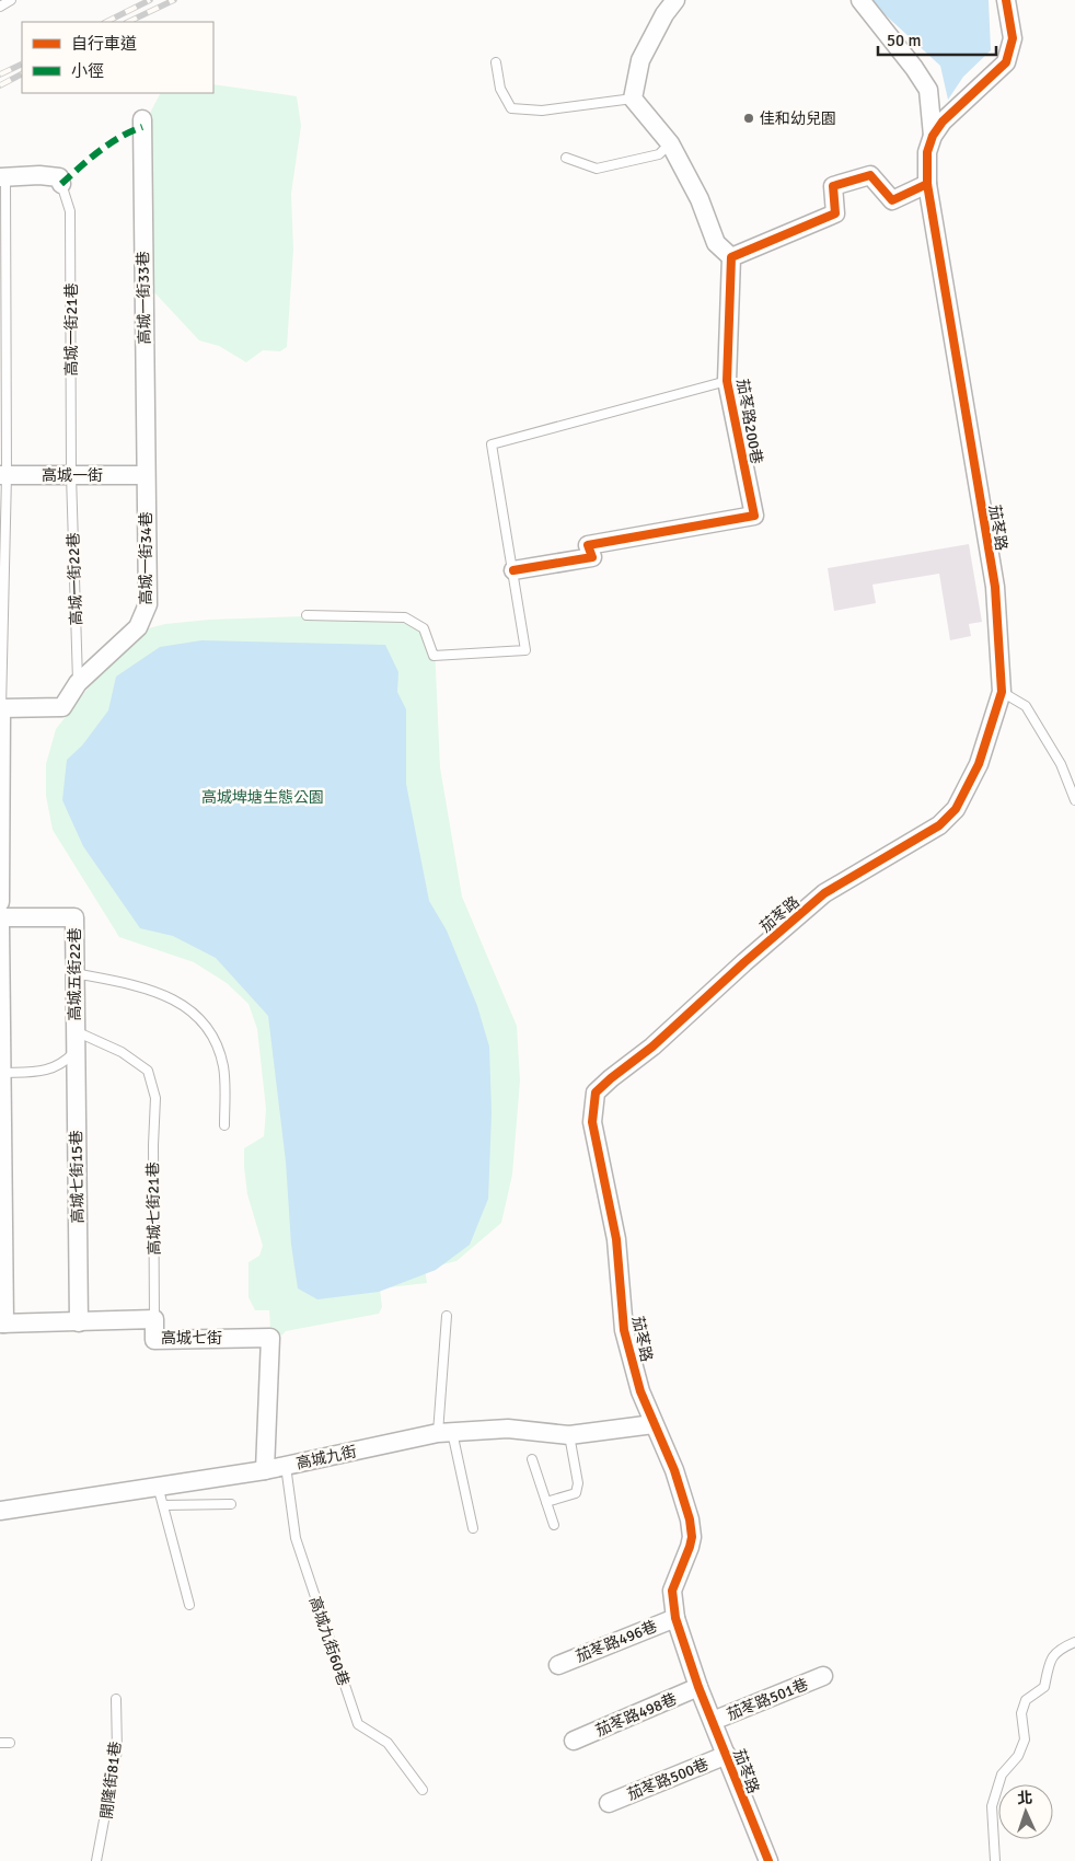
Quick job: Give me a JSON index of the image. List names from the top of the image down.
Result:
{
  "streets": {
    "street": [
      "高城一街33巷",
      "茄苳路200巷",
      "高城一街",
      "茄苳路",
      "高城一街34巷",
      "高城五街22巷",
      "高城七街15巷",
      "高城七街",
      "高城九街",
      "茄苳路496巷",
      "茄苳路501巷",
      "茄苳路498巷",
      "茄苳路500巷"
    ],
    "lane": [
      "高城一街21巷",
      "高城一街22巷",
      "高城七街21巷",
      "高城九街60巷",
      "開隆街81巷"
    ]
  },
  "crossings": [
    ["高城一街33巷", "高城一街"],
    ["高城一街33巷", "高城一街34巷"],
    ["高城一街21巷", "高城一街"],
    ["高城一街21巷", "高城一街22巷"],
    ["高城一街", "高城一街34巷"],
    ["高城一街", "高城一街22巷"],
    ["茄苳路", "高城九街"],
    ["茄苳路", "茄苳路496巷"],
    ["茄苳路", "茄苳路501巷"],
    ["茄苳路", "茄苳路498巷"],
    ["茄苳路", "茄苳路500巷"],
    ["高城一街34巷", "高城一街22巷"],
    ["高城五街22巷", "高城七街15巷"],
    ["高城五街22巷", "高城七街21巷"],
    ["高城七街15巷", "高城七街21巷"],
    ["高城七街15巷", "高城七街"],
    ["高城七街21巷", "高城七街"],
    ["高城七街", "高城九街"],
    ["高城九街", "高城九街60巷"]
  ],
  "parks": ["高城埤塘生態公園"],
  "places": ["佳和幼兒園"],
  "legend": ["自行車道", "小徑"],
  "scale_bar": "50 m",
  "north": "top"
}
